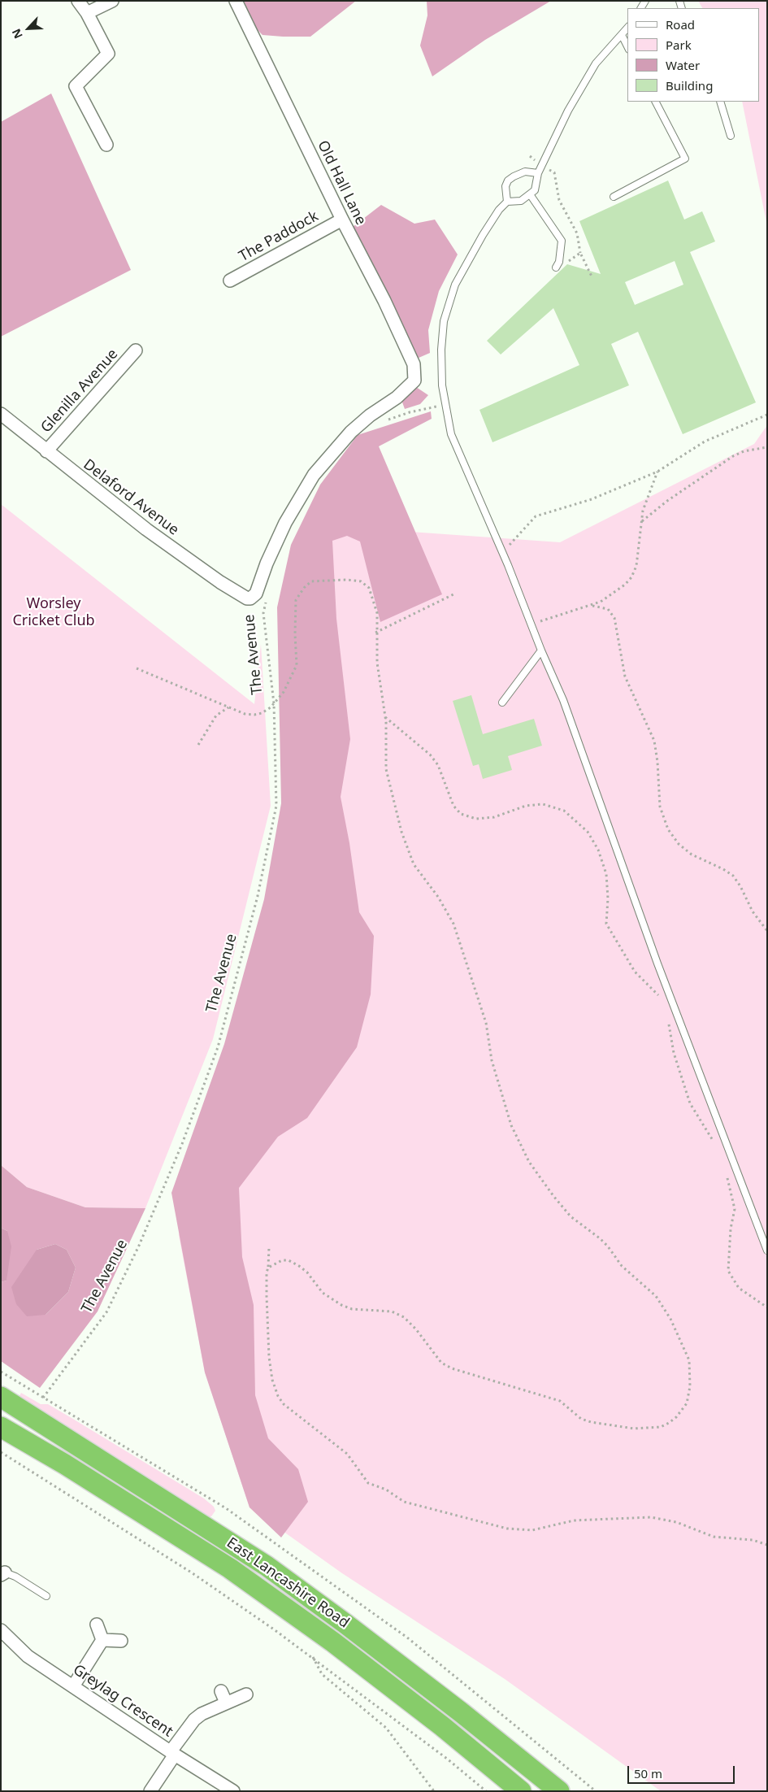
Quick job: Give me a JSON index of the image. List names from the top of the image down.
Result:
{
  "streets": {
    "highway": ["East Lancashire Road"],
    "street": [
      "Old Hall Lane",
      "The Paddock",
      "Glenilla Avenue",
      "Delaford Avenue",
      "The Avenue",
      "Greylag Crescent"
    ]
  },
  "crossings": [
    ["Old Hall Lane", "The Paddock"],
    ["Old Hall Lane", "The Avenue"],
    ["Glenilla Avenue", "Delaford Avenue"],
    ["Delaford Avenue", "The Avenue"]
  ],
  "parks": ["Worsley Cricket Club"],
  "legend": [
    "Road",
    "Park",
    "Water",
    "Building"
  ],
  "scale_bar": "50 m",
  "north": "bottom left"
}
